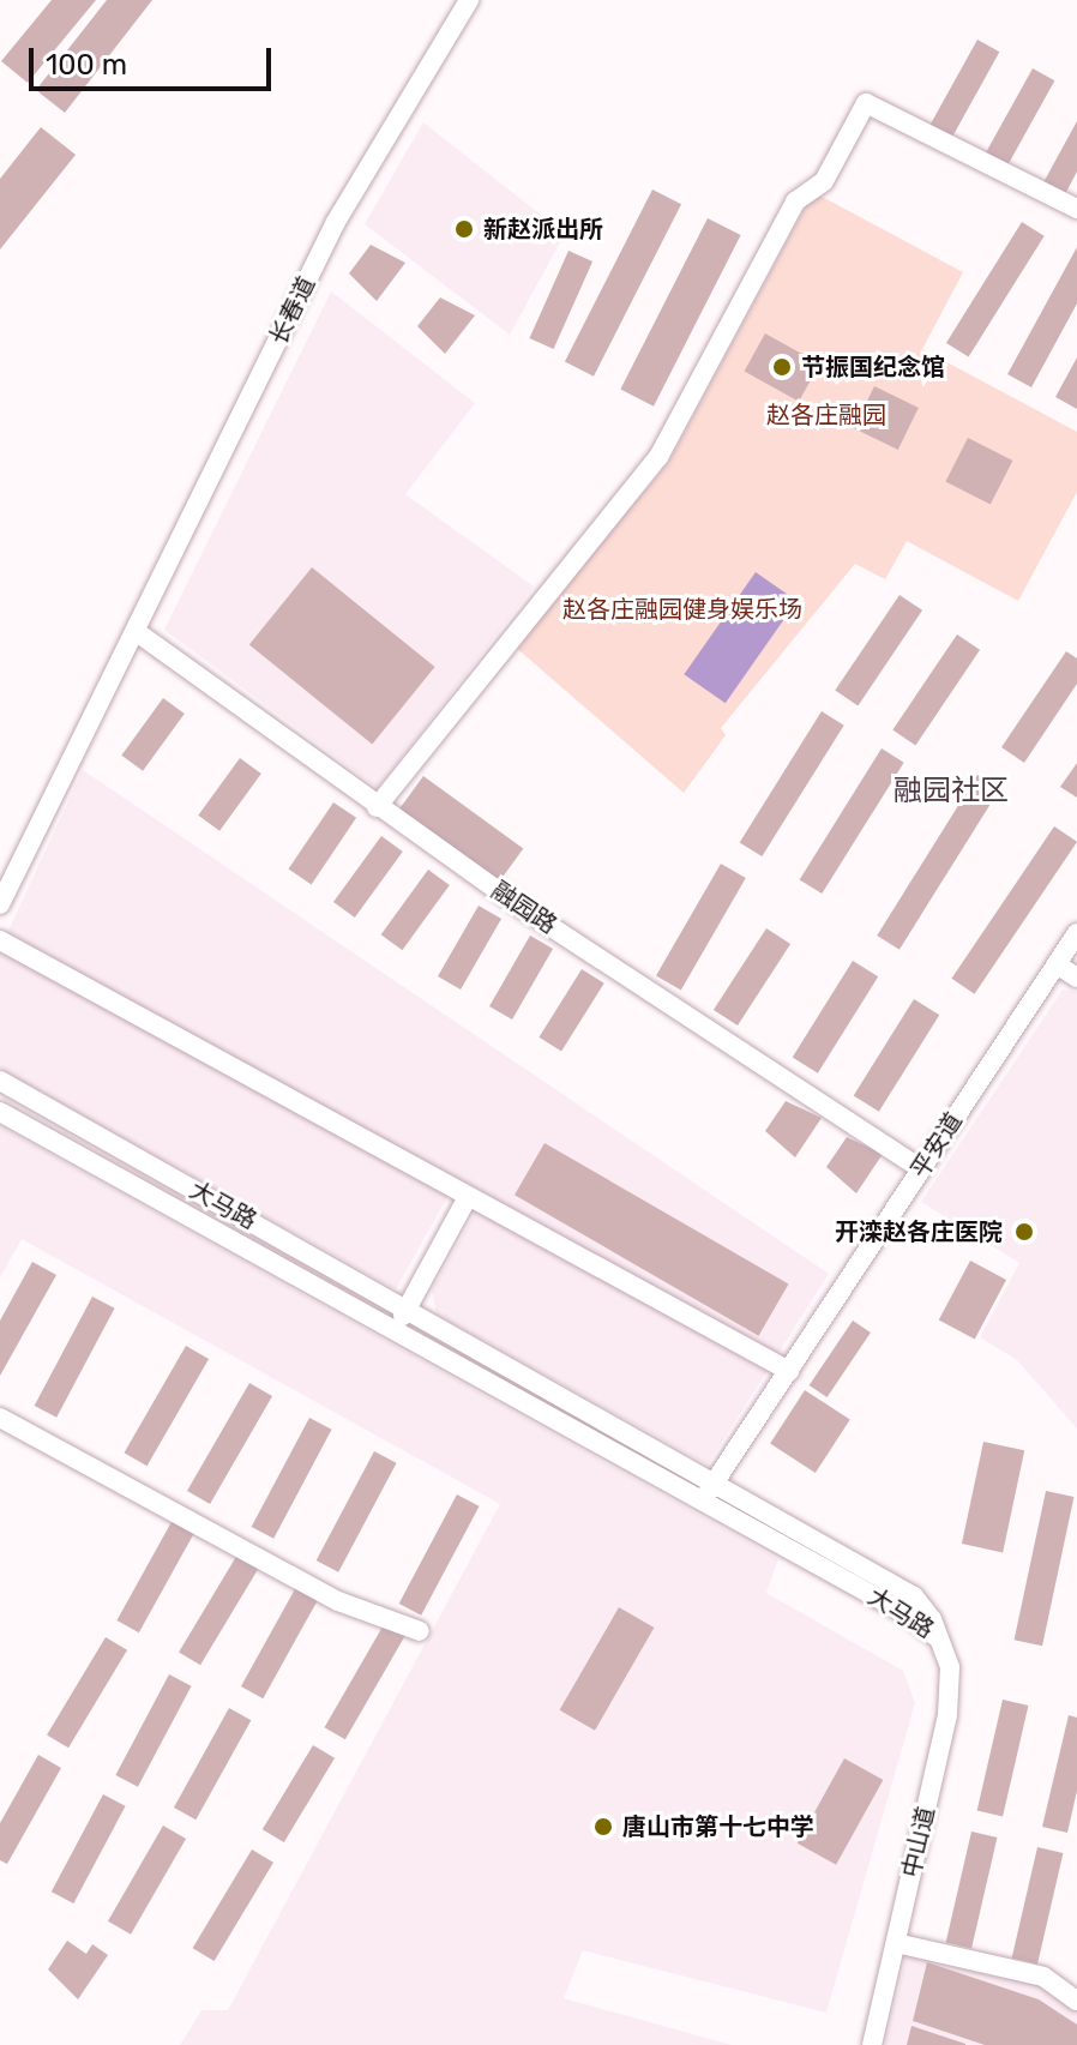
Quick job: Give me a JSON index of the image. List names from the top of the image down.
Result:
{
  "streets": {
    "street": [
      "长春道",
      "融园路",
      "平安道",
      "大马路",
      "中山道"
    ]
  },
  "crossings": [
    ["长春道", "融园路"],
    ["融园路", "平安道"],
    ["平安道", "大马路"],
    ["大马路", "中山道"]
  ],
  "districts": ["融园社区"],
  "parks": ["赵各庄融园", "赵各庄融园健身娱乐场"],
  "places": [
    "新赵派出所",
    "节振国纪念馆",
    "开滦赵各庄医院",
    "唐山市第十七中学"
  ],
  "scale_bar": "100 m"
}
